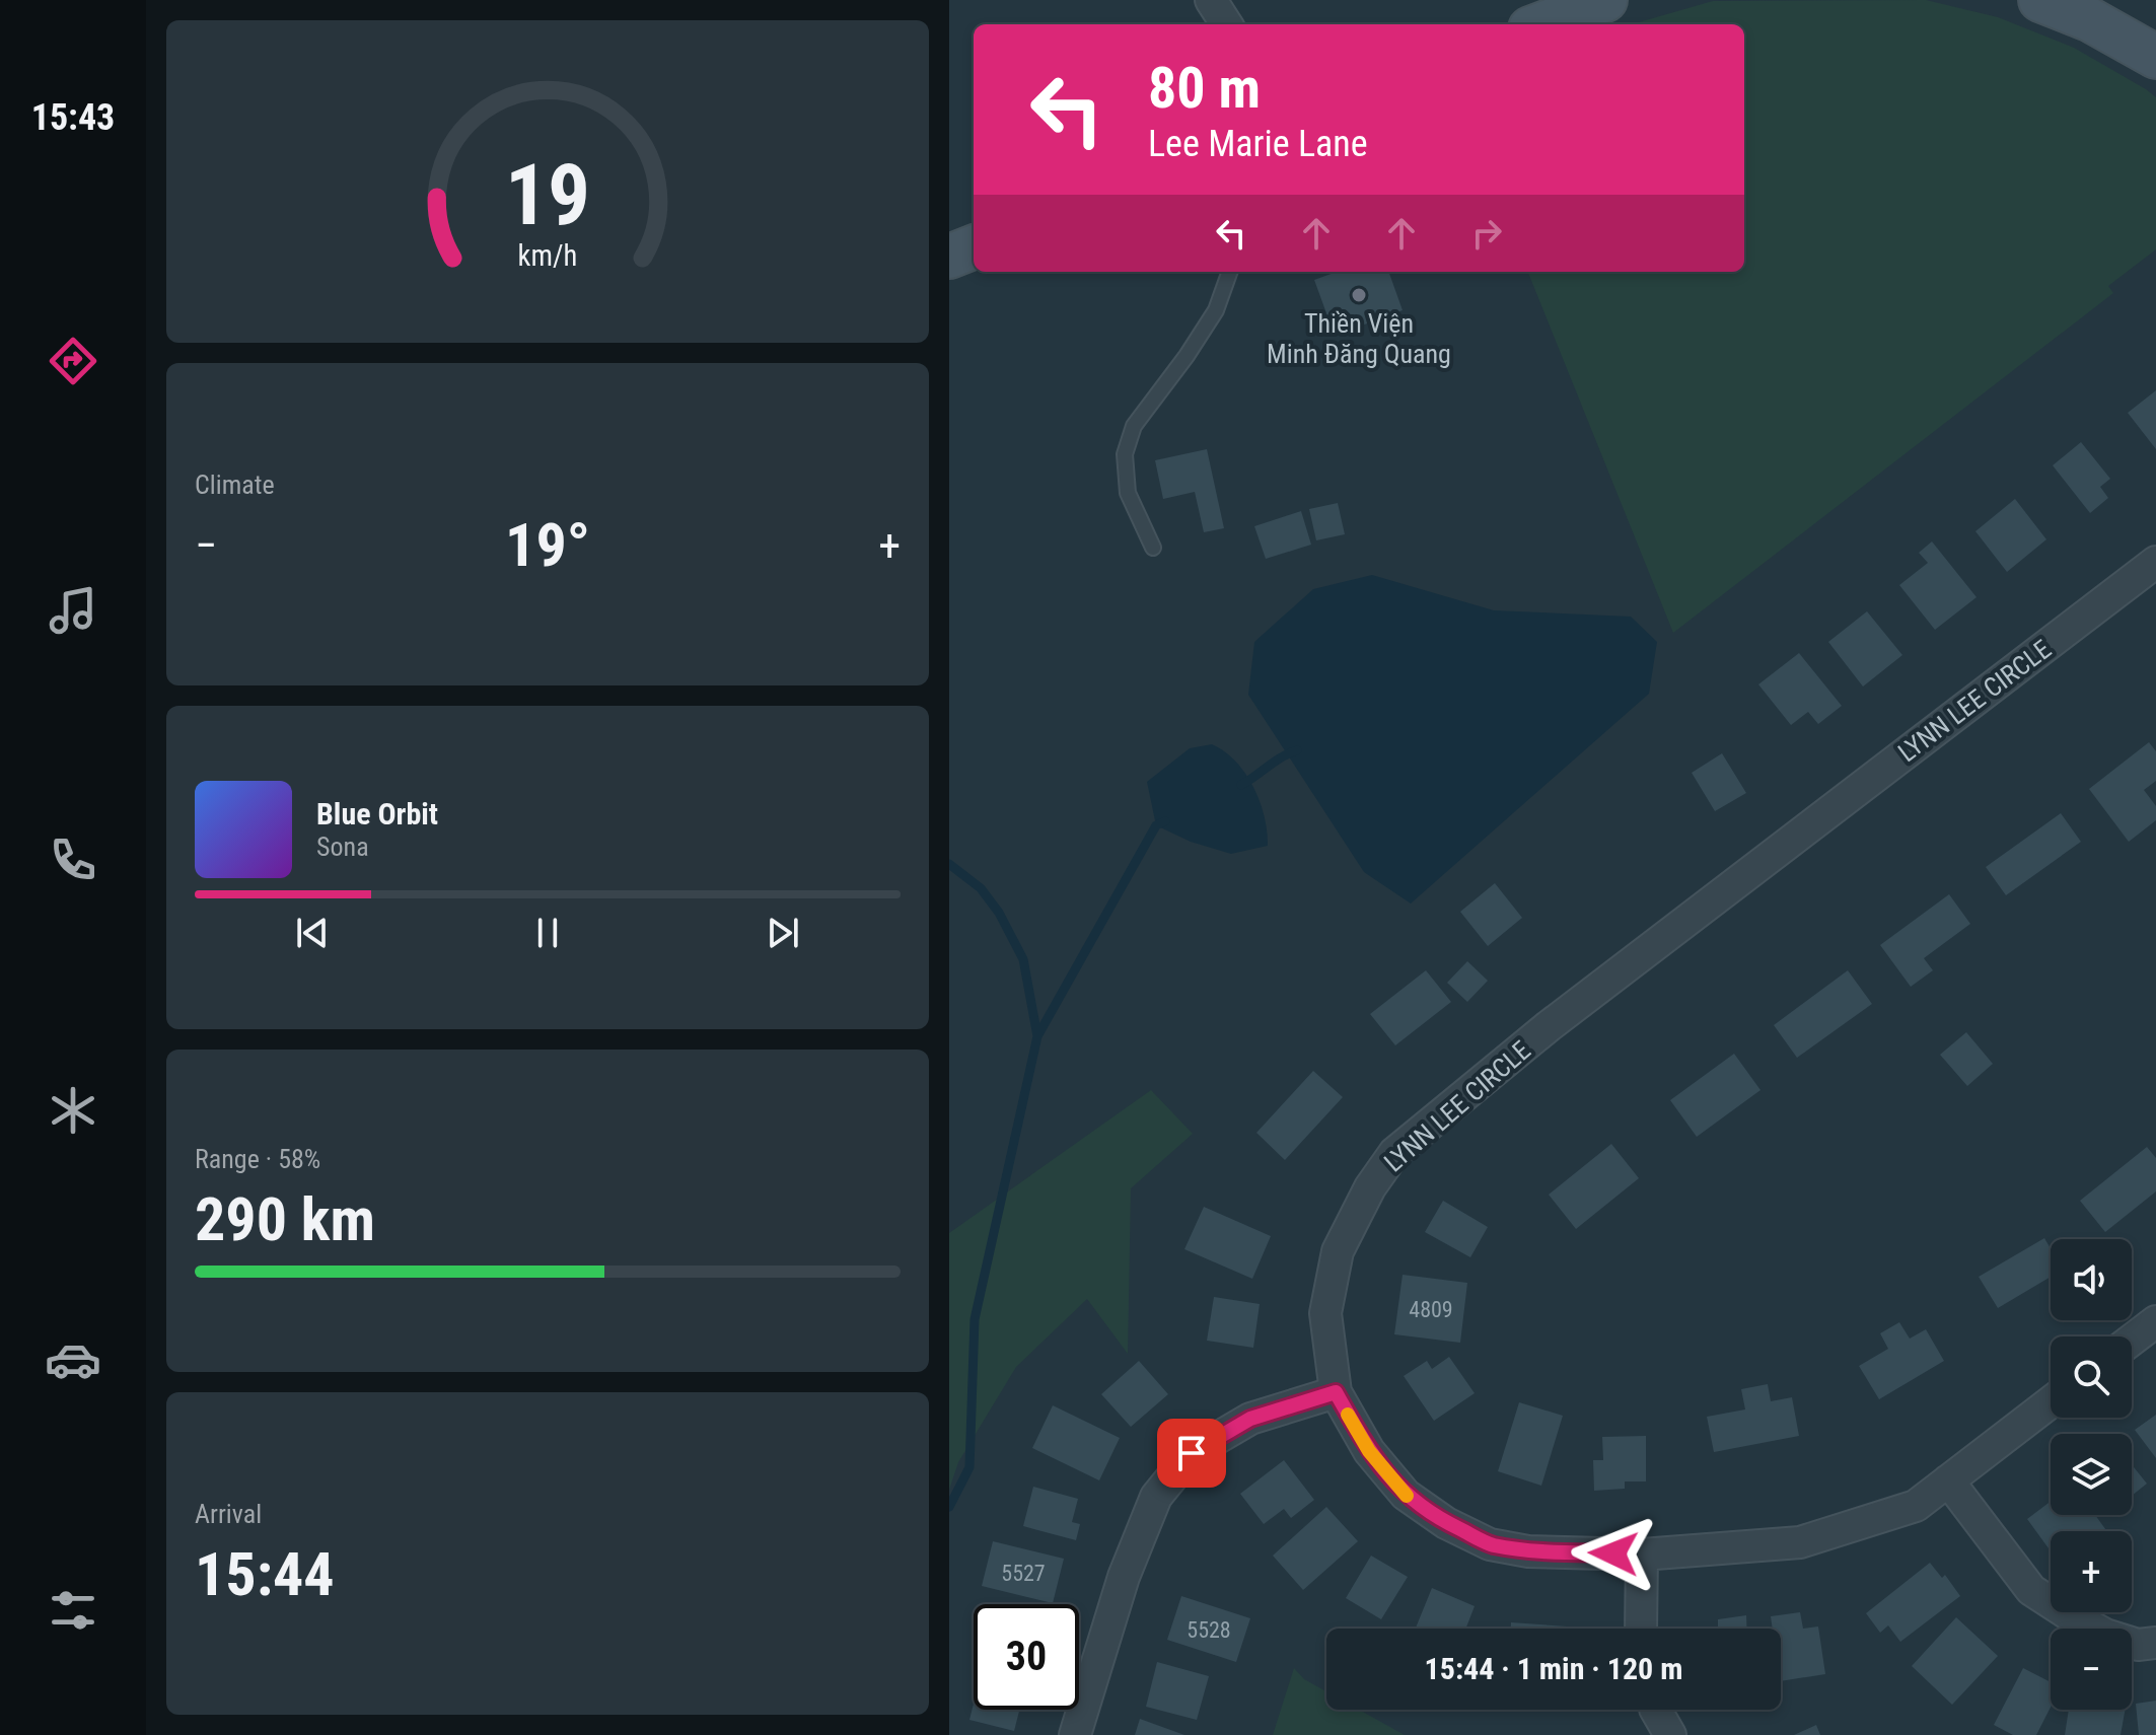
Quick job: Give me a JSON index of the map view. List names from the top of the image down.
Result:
{
  "streets": {
    "street": ["LYNN LEE CIRCLE"]
  },
  "places": ["Thiền Viện Minh Đăng Quang"],
  "house_numbers": ["4809", "5527", "5528"],
  "page": {
    "tabs": "15:43",
    "turn": ["80 m", "Lee Marie Lane"],
    "tile": [
      "Climate",
      ["Range · 58%", "290 km"],
      ["Arrival", "15:44"]
    ],
    "heat": ["−", "19°", "+"],
    "song": ["Blue Orbit", "Sona"],
    "map_buttons": ["+", "−"],
    "limit": "30",
    "trip": "15:44 · 1 min · 120 m",
    "gauge": ["19", "km/h"]
  }
}
